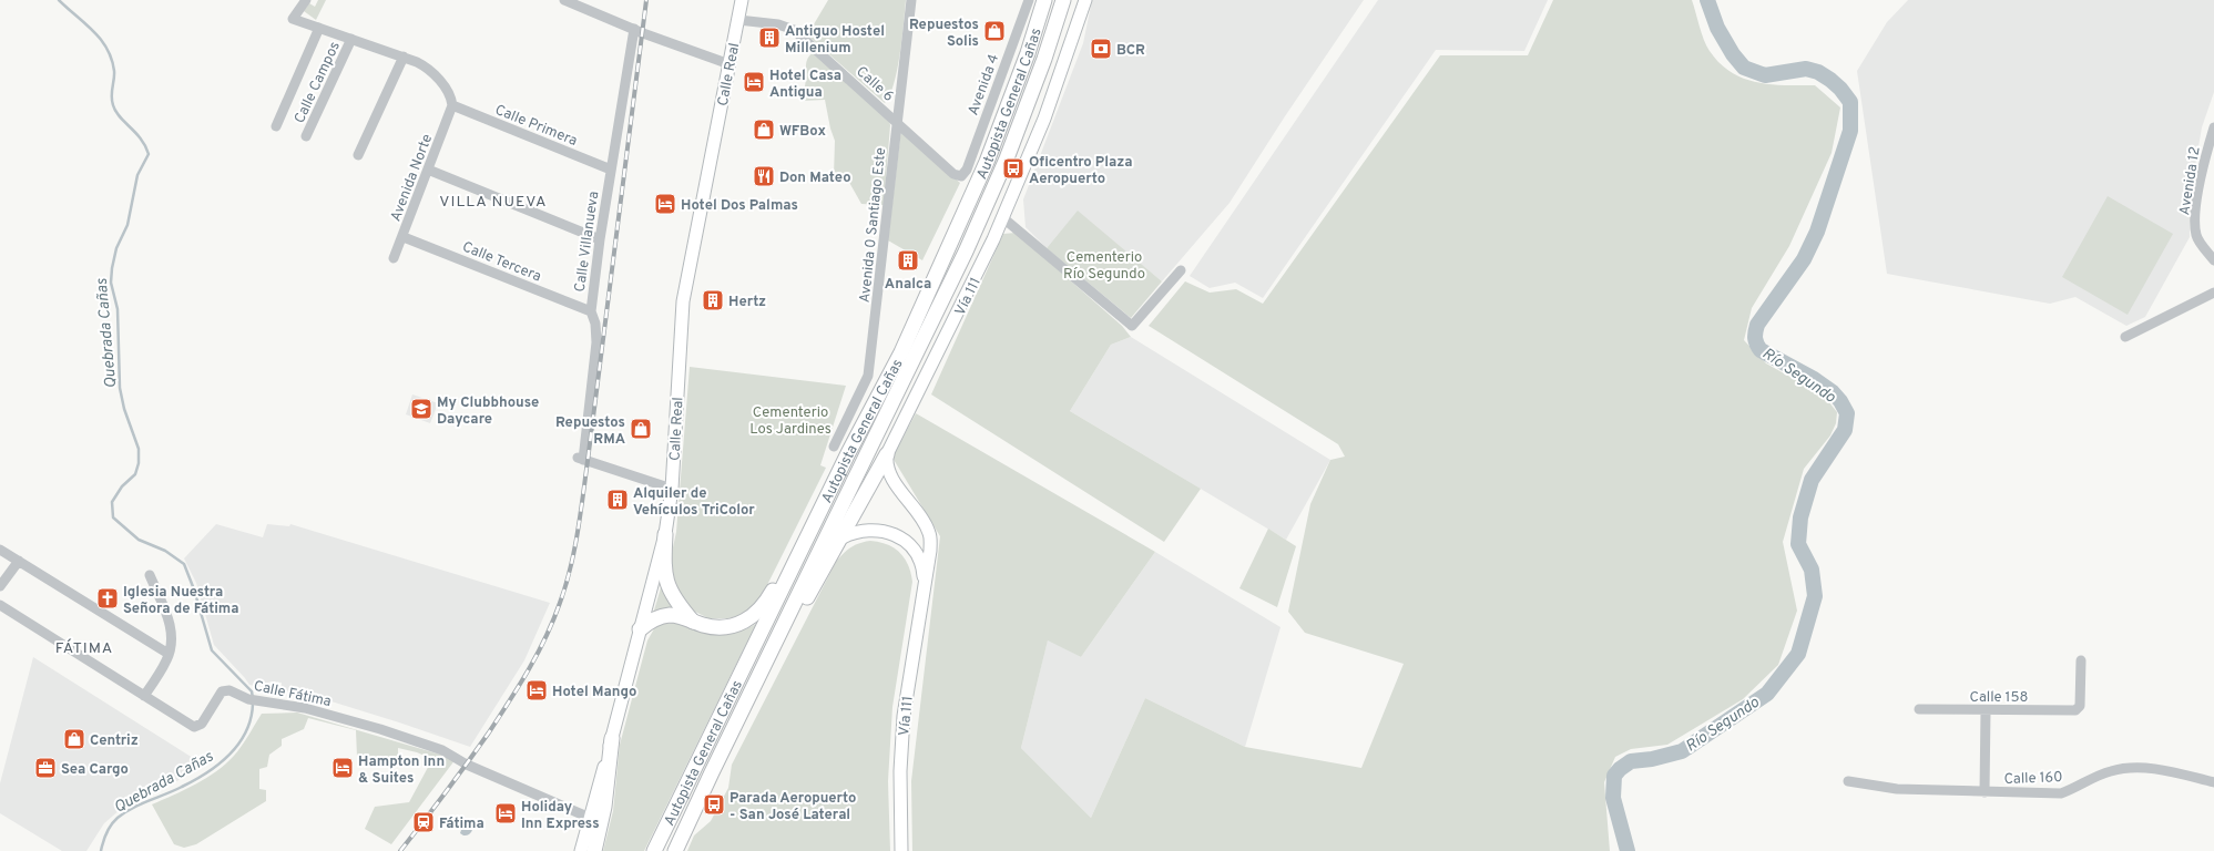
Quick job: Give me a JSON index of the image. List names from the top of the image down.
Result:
{
  "streets": {
    "highway": ["Autopista General Cañas"],
    "main road": ["Calle Real", "Vía 111"],
    "street": [
      "Calle Campos",
      "Calle 6",
      "Avenida 4",
      "Calle Primera",
      "Avenida Norte",
      "Avenida 12",
      "Avenida 0 Santiago Este",
      "Calle Villanueva",
      "Calle Tercera",
      "Calle Fátima",
      "Calle 158",
      "Calle 160"
    ]
  },
  "crossings": [
    ["Calle Real", "Calle 6"],
    ["Calle Real", "Calle Villanueva"],
    ["Calle Real", "Calle Fátima"],
    ["Calle 6", "Avenida 4"],
    ["Calle 6", "Avenida 0 Santiago Este"],
    ["Calle Primera", "Avenida Norte"],
    ["Calle Primera", "Calle Villanueva"],
    ["Avenida Norte", "Calle Tercera"],
    ["Calle Villanueva", "Calle Tercera"]
  ],
  "districts": ["VILLA NUEVA", "FÁTIMA"],
  "water": ["Quebrada Cañas", "Río Segundo"],
  "parks": ["Cementerio Río Segundo", "Cementerio Los Jardines"],
  "places": {
    "shop": [
      "Repuestos Solis",
      "WFBox",
      "Repuestos RMA",
      "Centriz"
    ],
    "building": [
      "Antiguo Hostel Millenium",
      "Analca",
      "Hertz",
      "Alquiler de Vehículos TriColor"
    ],
    "bank": ["BCR"],
    "hotel": [
      "Hotel Casa Antigua",
      "Hotel Dos Palmas",
      "Hotel Mango",
      "Hampton Inn & Suites",
      "Holiday Inn Express"
    ],
    "bus stop": ["Oficentro Plaza Aeropuerto", "Parada Aeropuerto - San José Lateral"],
    "restaurant": ["Don Mateo"],
    "school or university": ["My Clubbhouse Daycare"],
    "church": ["Iglesia Nuestra Señora de Fátima"],
    "office": ["Sea Cargo"],
    "station": ["Fátima"]
  }
}
